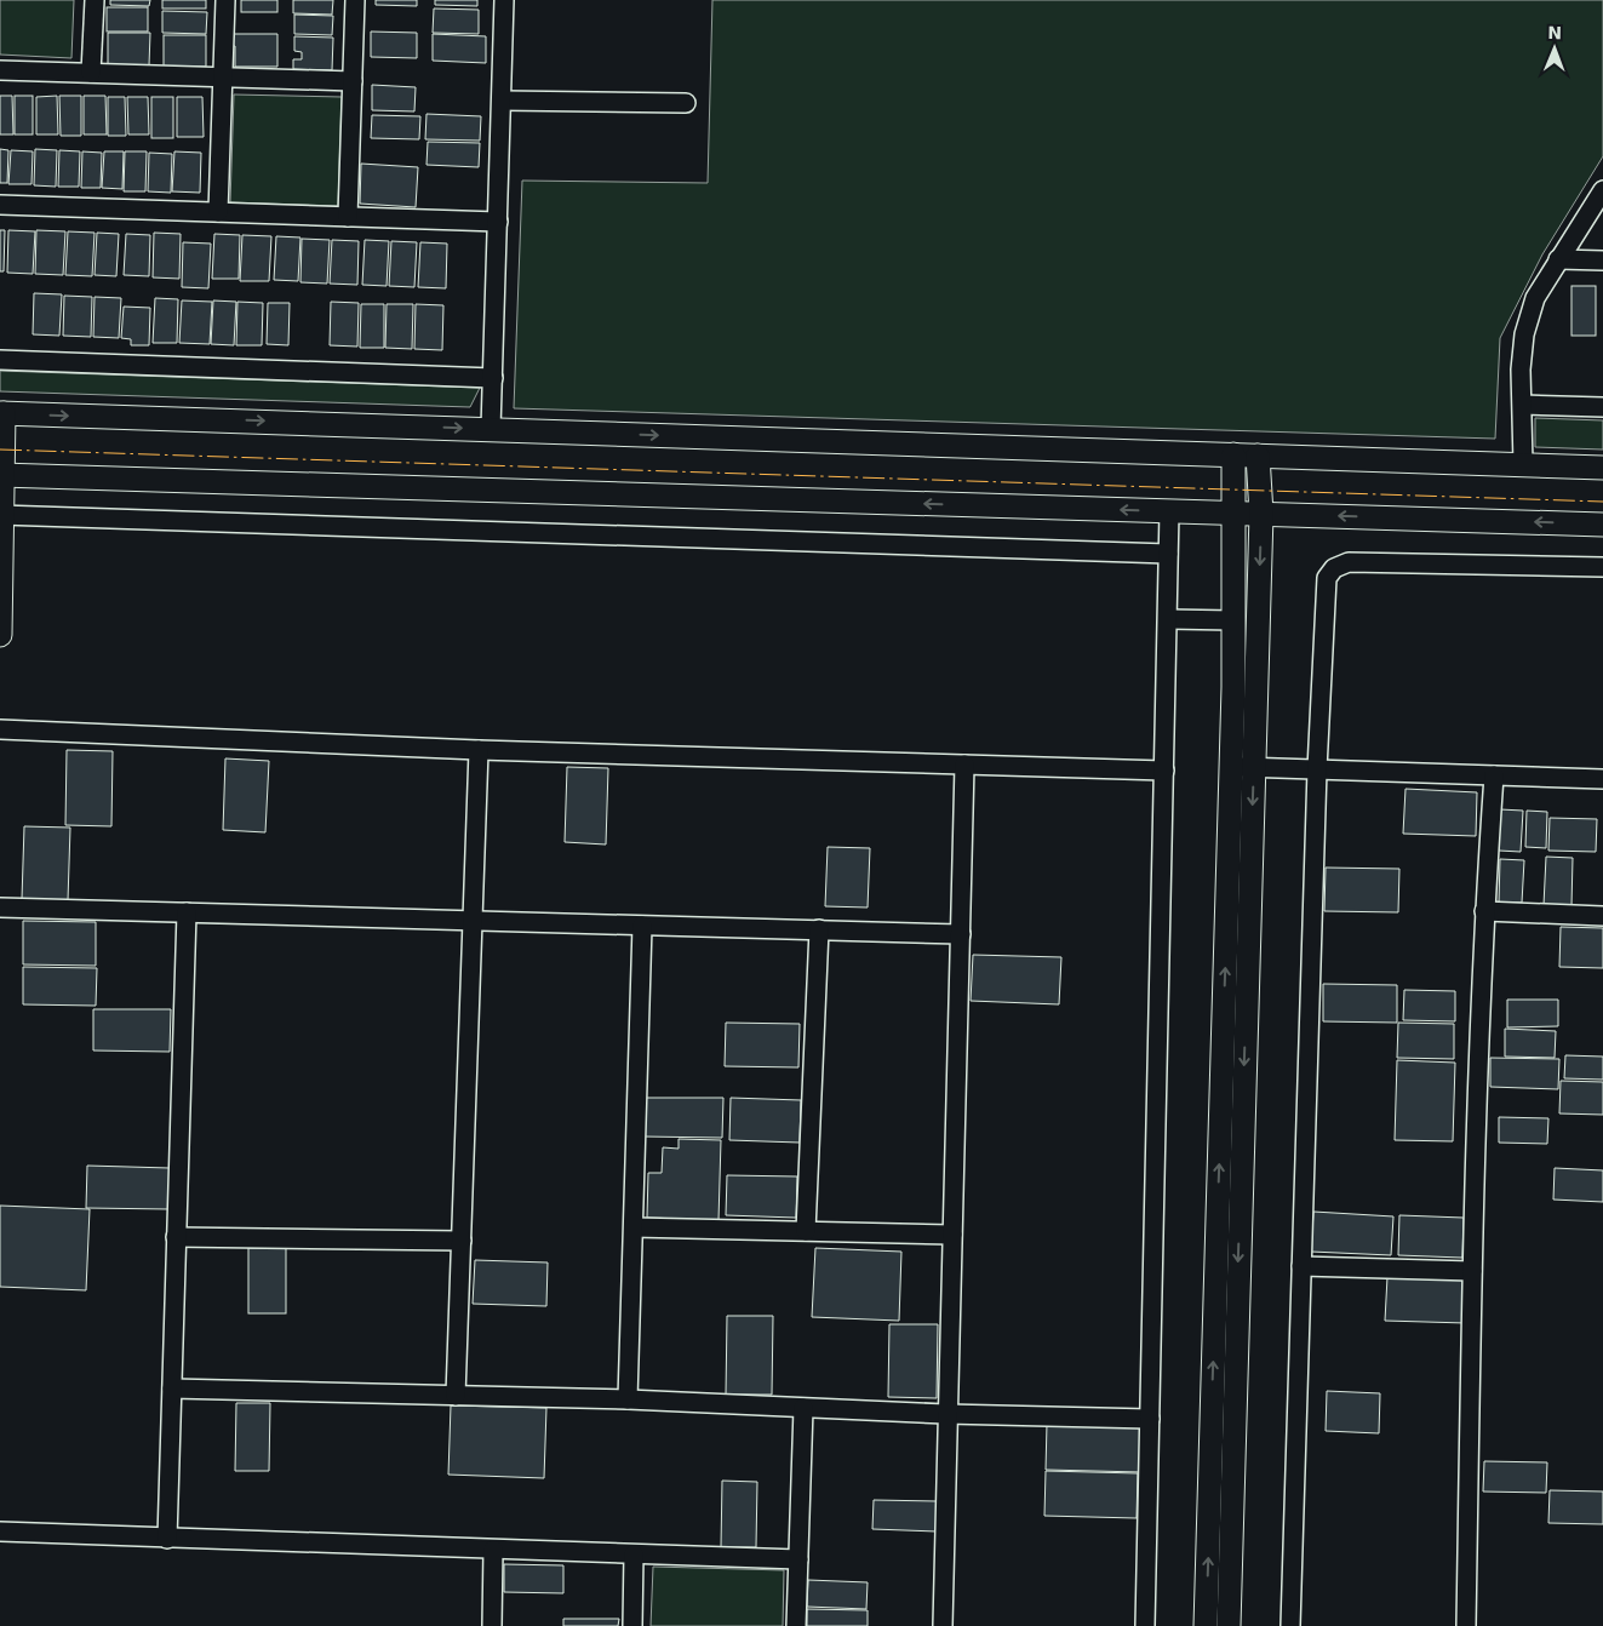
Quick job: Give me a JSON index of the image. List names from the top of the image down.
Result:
{
  "north": "top"
}
